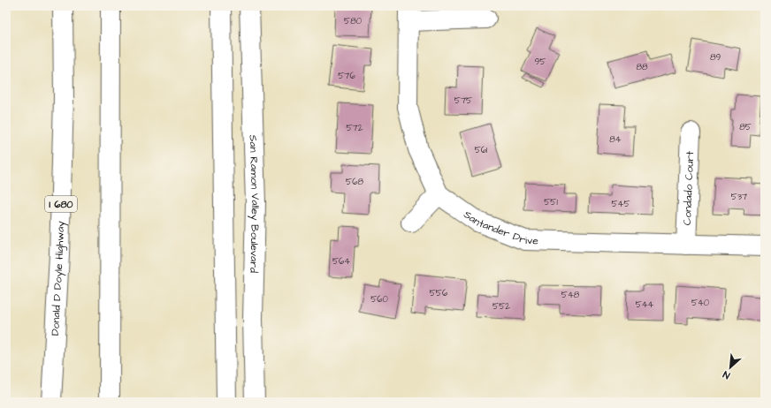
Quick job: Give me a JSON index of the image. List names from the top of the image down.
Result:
{
  "streets": {
    "main road": [
      "Condado Court",
      "I 680",
      "San Ramon Valley Boulevard",
      "Santander Drive",
      "Donald D Doyle Highway"
    ]
  },
  "crossings": [
    ["Condado Court", "Santander Drive"]
  ],
  "house_numbers": [
    "580",
    "89",
    "95",
    "88",
    "576",
    "575",
    "85",
    "572",
    "84",
    "561",
    "568",
    "537",
    "551",
    "545",
    "564",
    "556",
    "548",
    "560",
    "540",
    "544",
    "552"
  ],
  "north": "bottom left"
}
